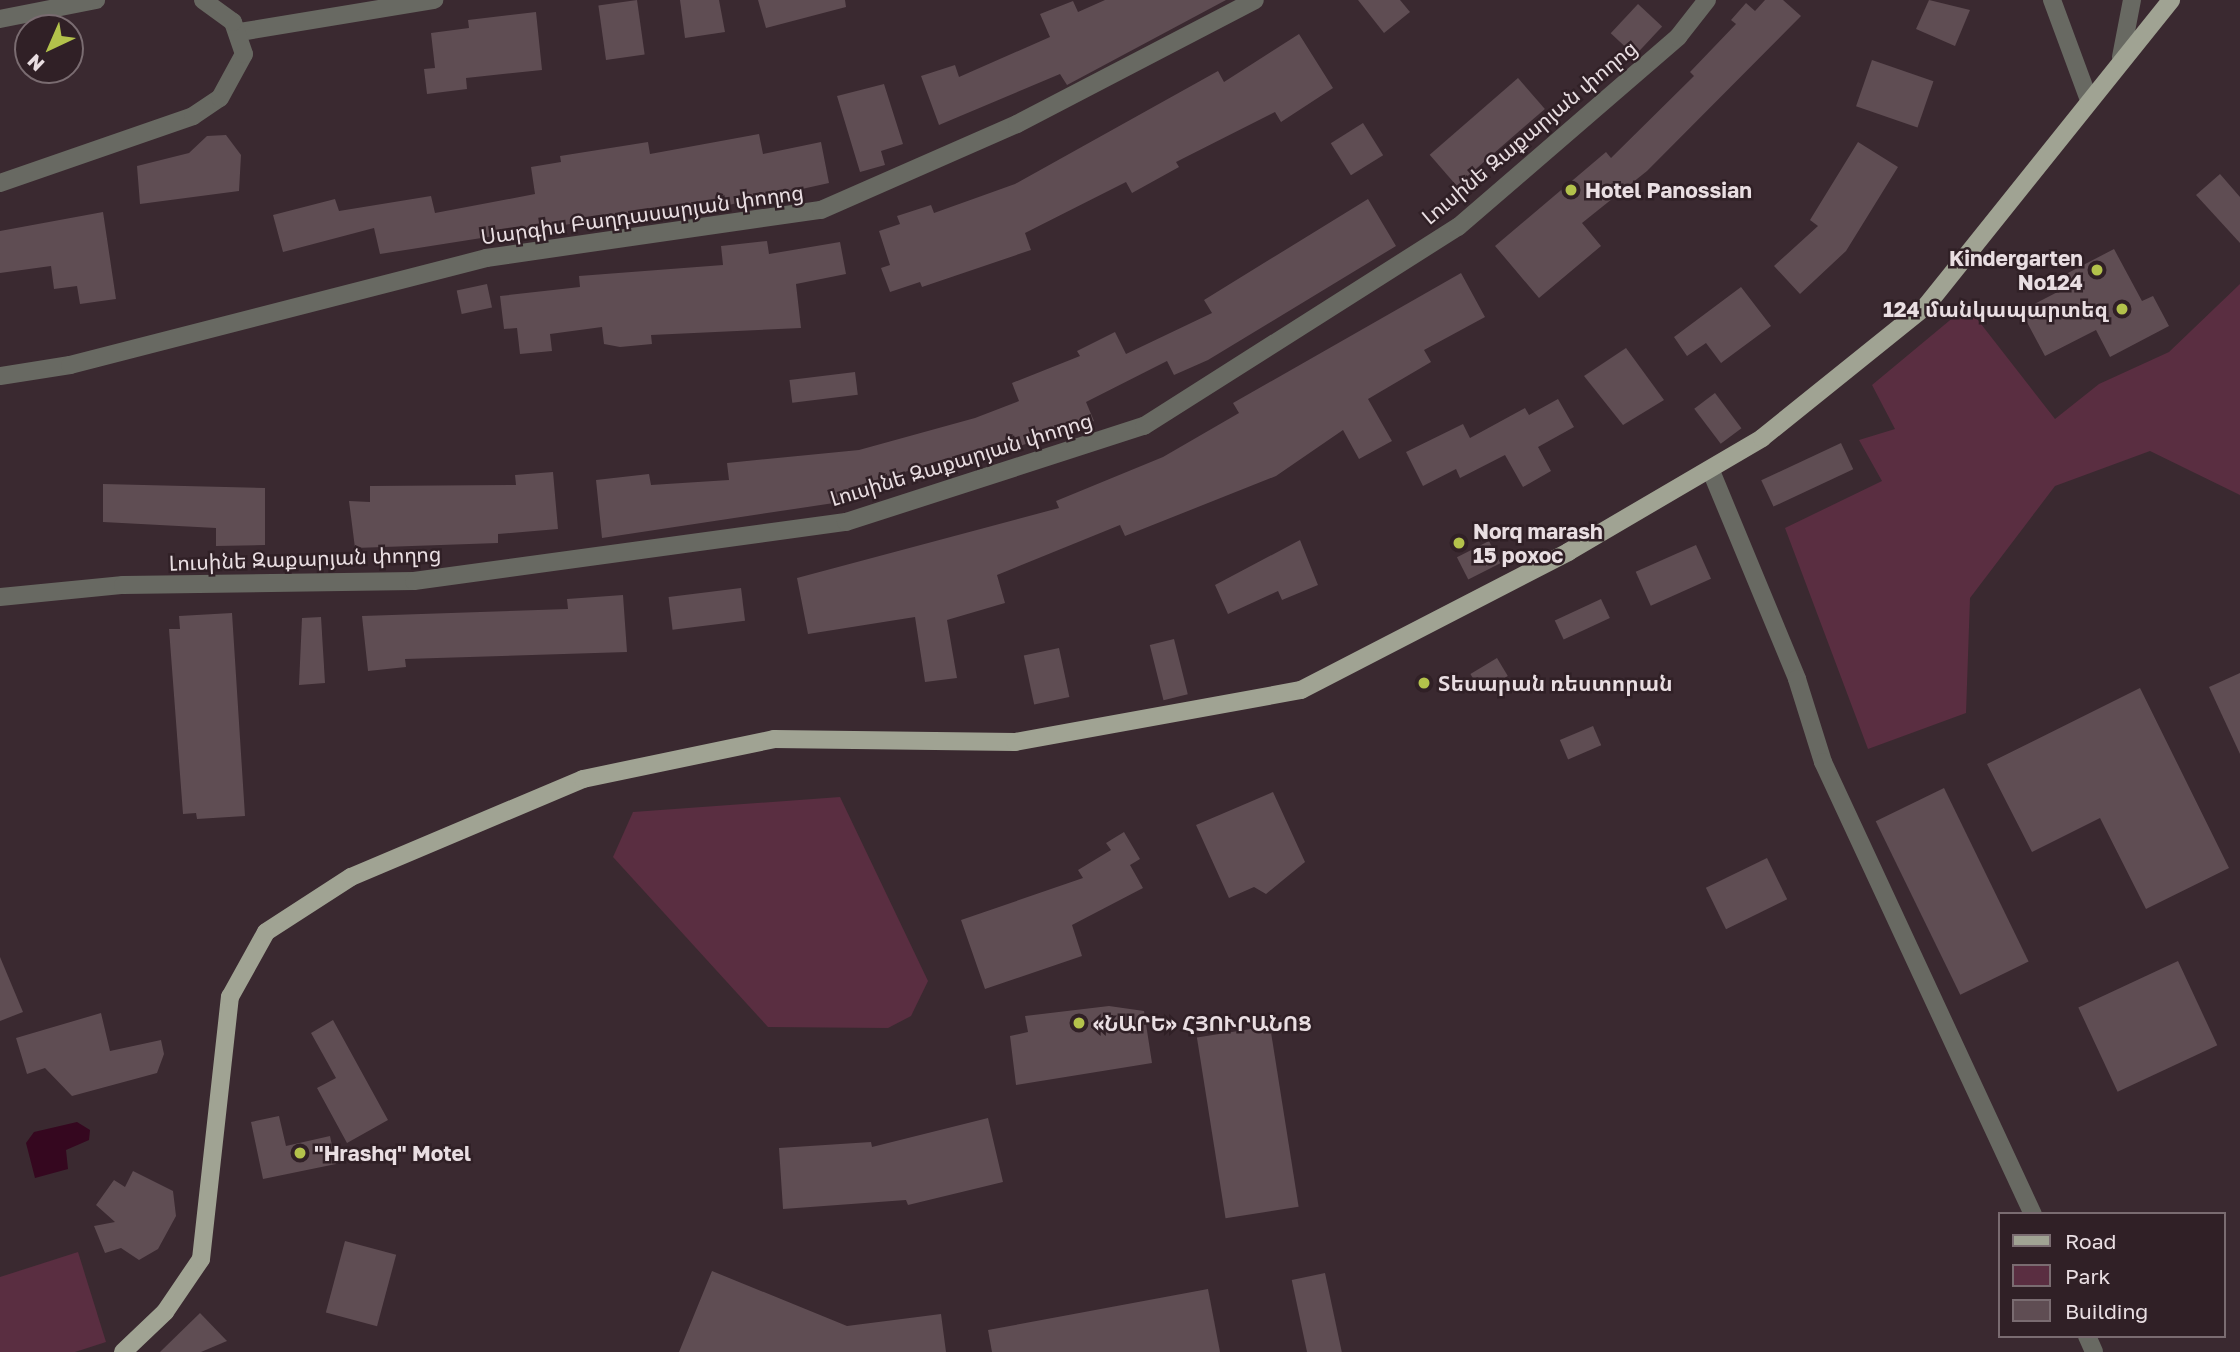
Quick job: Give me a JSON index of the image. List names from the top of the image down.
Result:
{
  "streets": {
    "street": ["Լուսինե Զաքարյան փողոց", "Սարգիս Բաղդասարյան փողոց"]
  },
  "places": [
    "Hotel Panossian",
    "Kindergarten No124",
    "124 մանկապարտեզ",
    "Norq marash 15 poxoc",
    "Տեսարան ռեստորան",
    "«ՆԱՐԵ» ՀՅՈՒՐԱՆՈՑ",
    "\"Hrashq\" Motel"
  ],
  "legend": ["Road", "Park", "Building"],
  "north": "bottom left"
}
